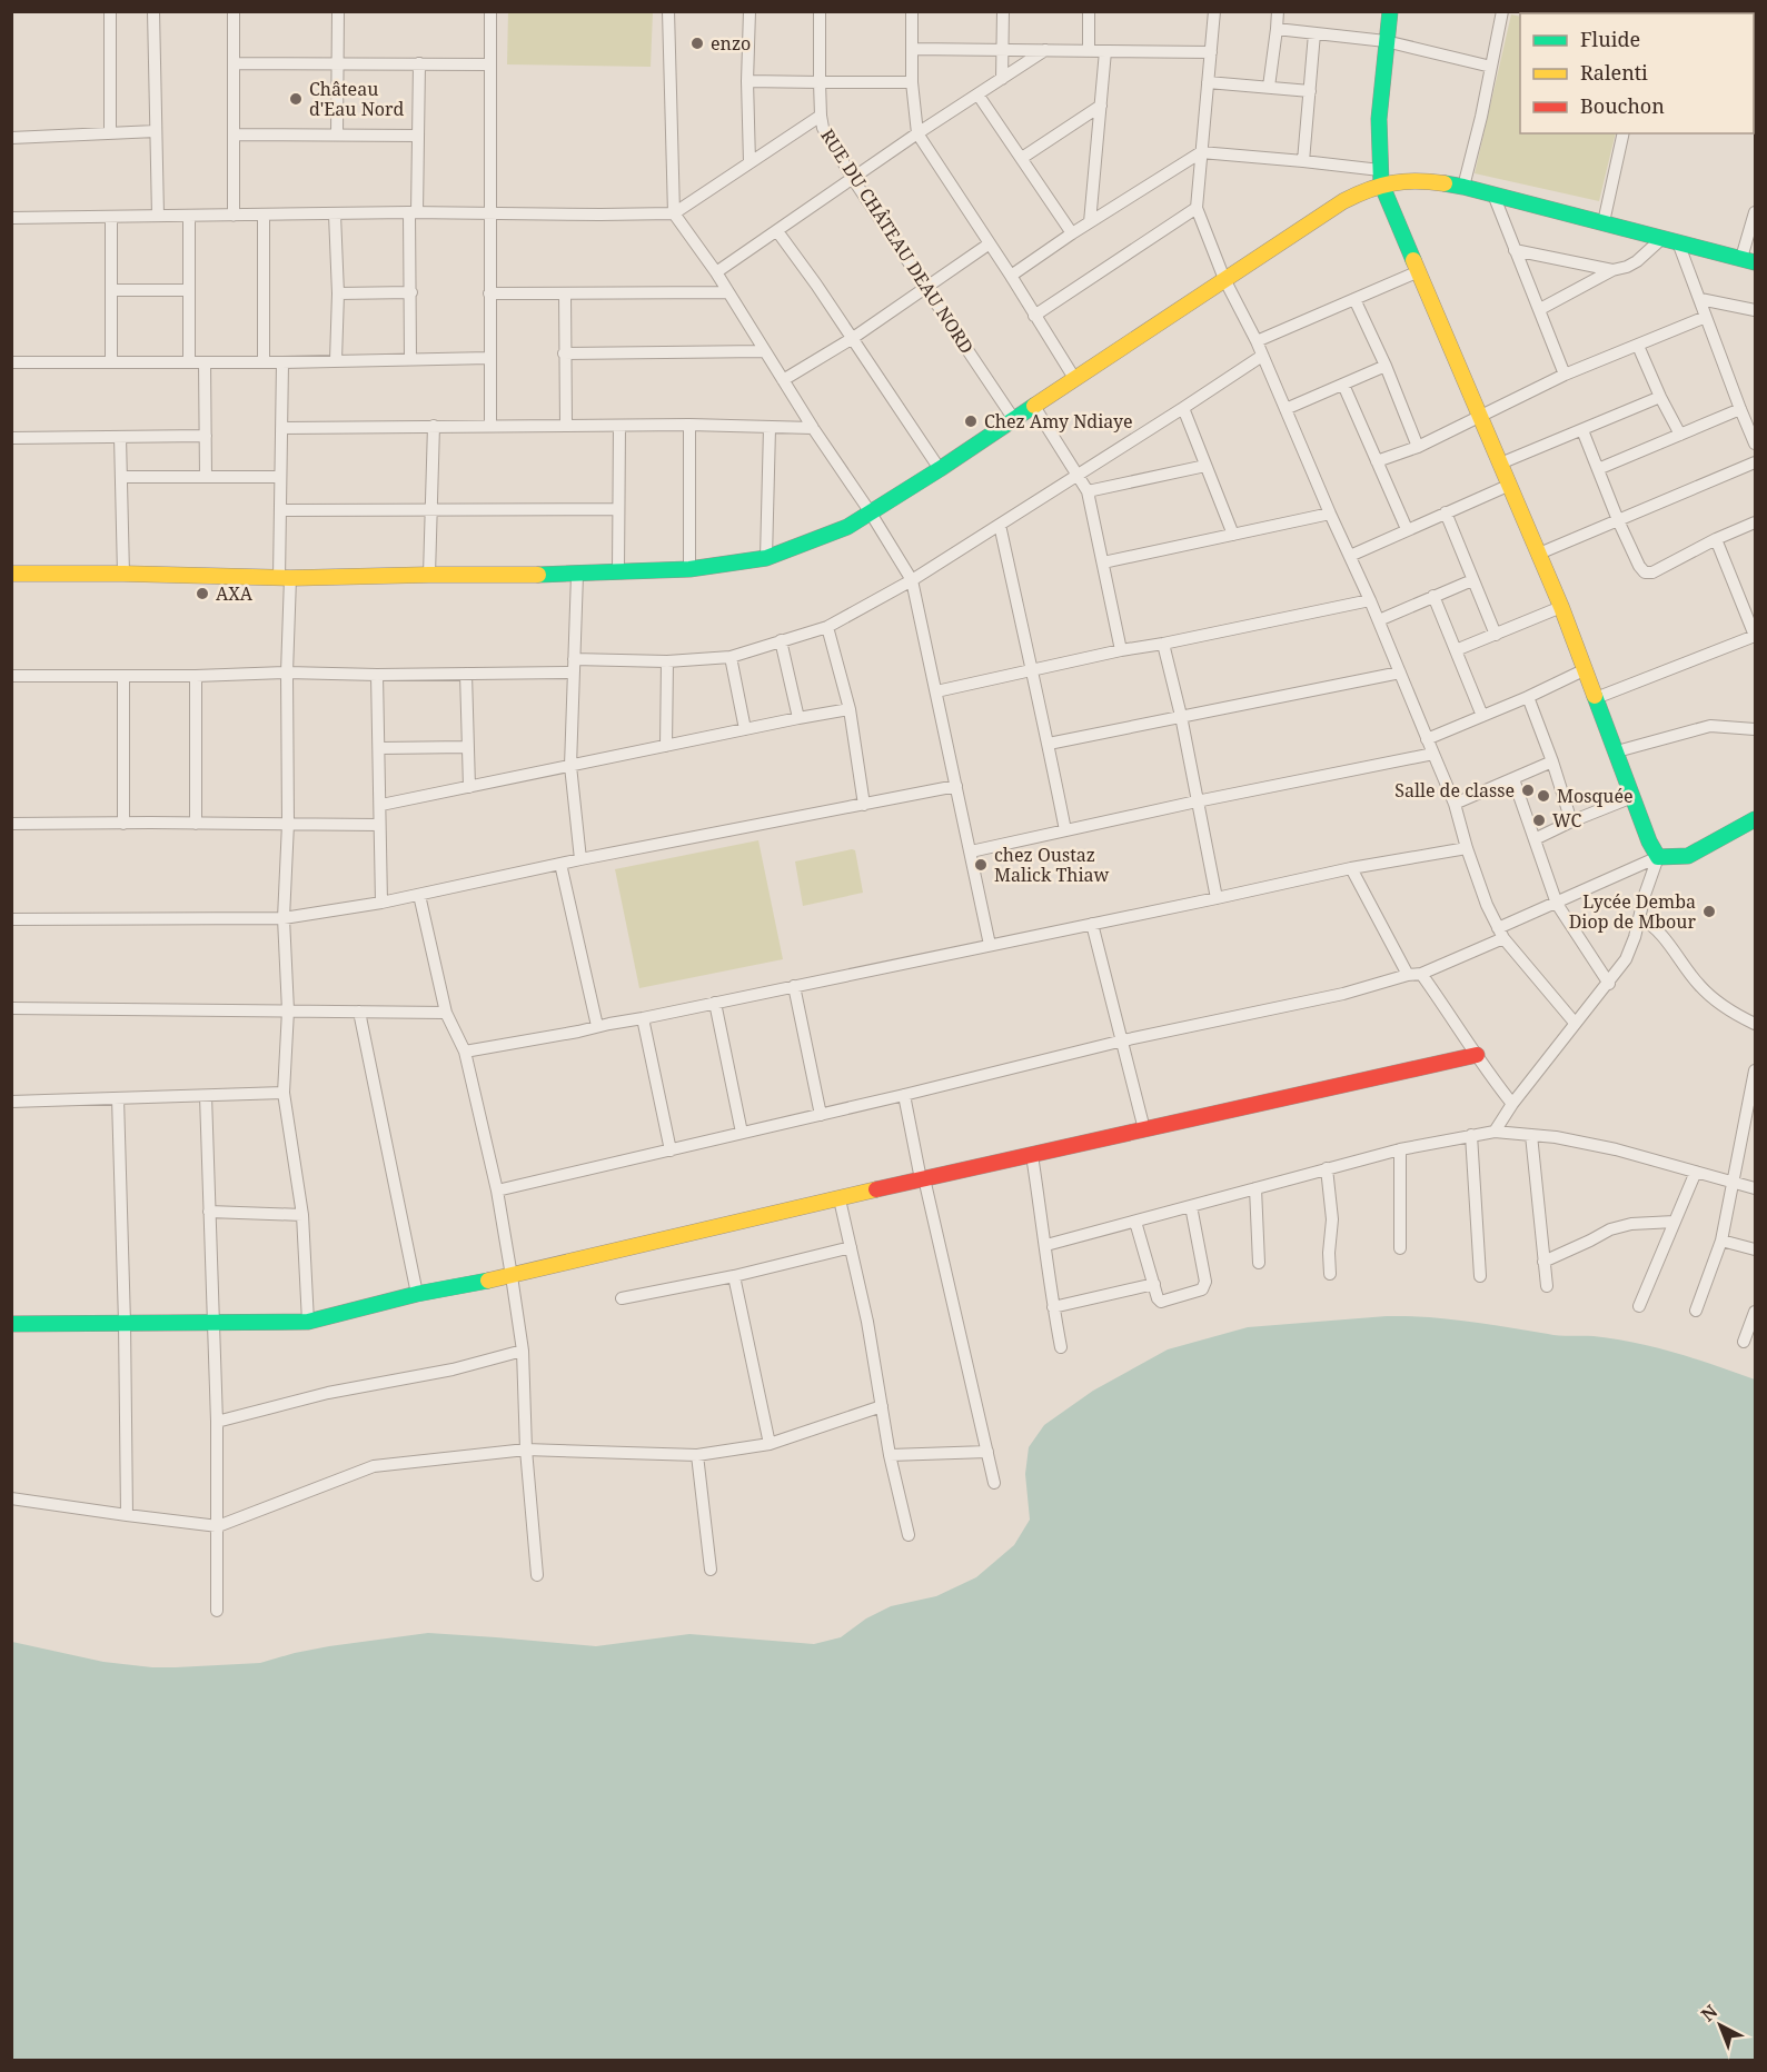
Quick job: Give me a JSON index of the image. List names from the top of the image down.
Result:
{
  "streets": {
    "street": ["RUE DU CHÂTEAU DEAU NORD"]
  },
  "places": [
    "enzo",
    "Château d'Eau Nord",
    "Chez Amy Ndiaye",
    "AXA",
    "Salle de classe",
    "Mosquée",
    "WC",
    "chez Oustaz Malick Thiaw",
    "Lycée Demba Diop de Mbour"
  ],
  "legend": ["Fluide", "Ralenti", "Bouchon"],
  "north": "top left"
}
